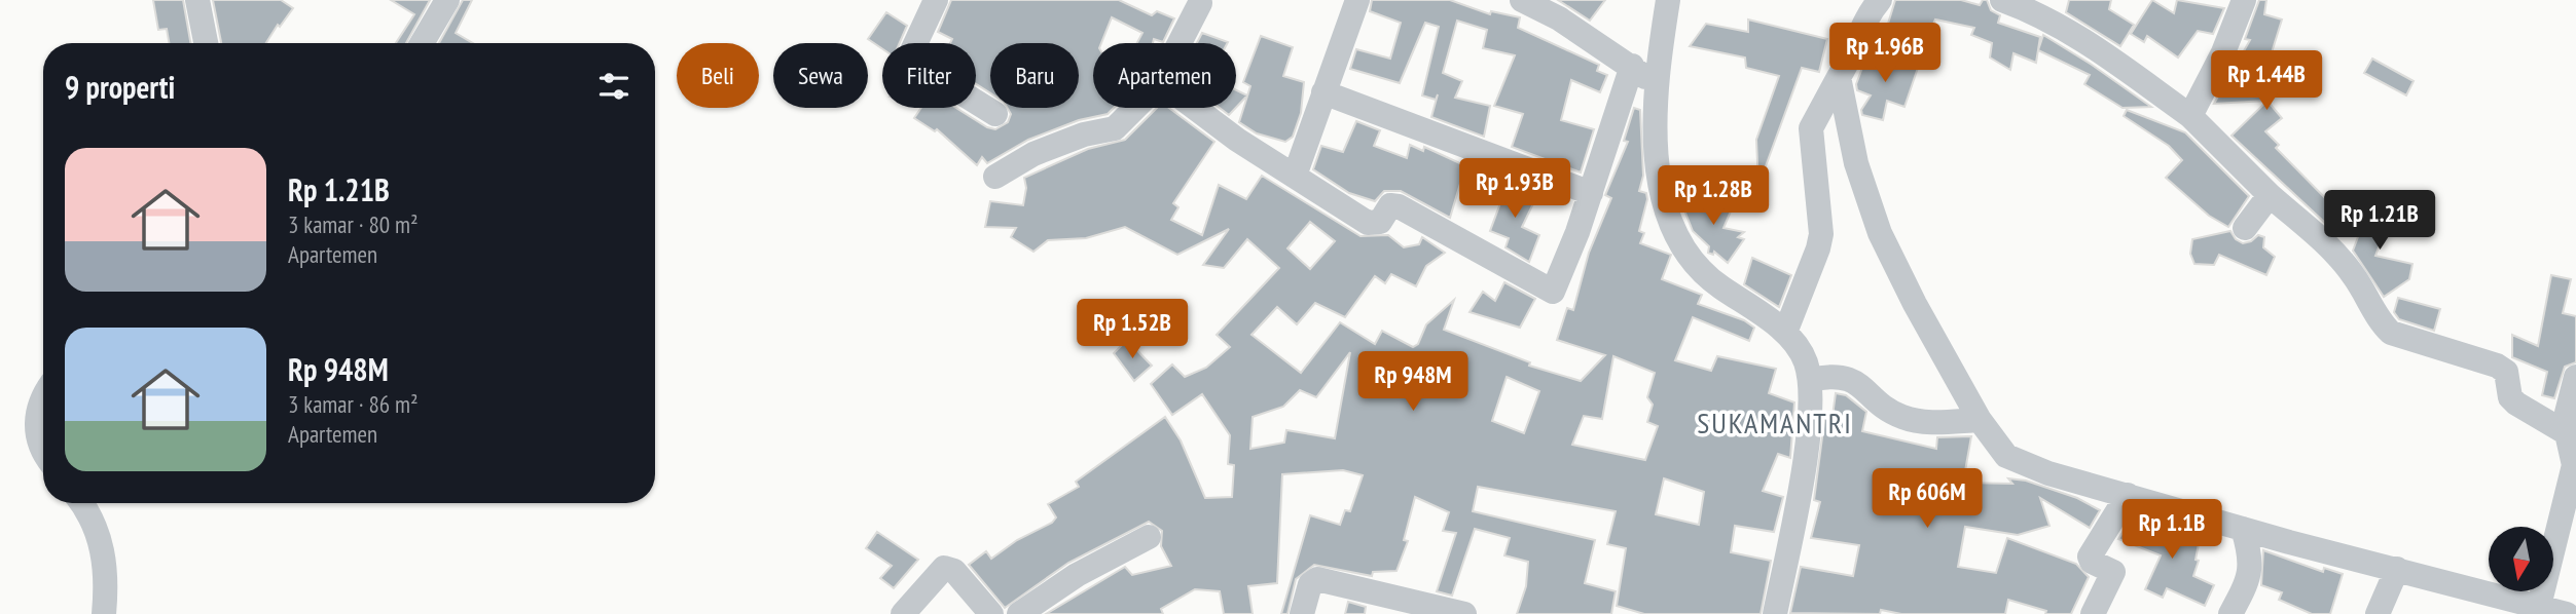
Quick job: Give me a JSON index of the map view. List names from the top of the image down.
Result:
{
  "districts": ["SUKAMANTRI"],
  "north": "bottom",
  "page": {
    "price": [
      "Rp 1.96B",
      "Rp 1.44B",
      "Rp 1.93B",
      "Rp 1.28B",
      "Rp 1.21B",
      "Rp 1.52B",
      "Rp 948M",
      "Rp 606M",
      "Rp 1.1B"
    ],
    "chip": [
      "Beli",
      "Sewa",
      "Filter",
      "Baru",
      "Apartemen"
    ],
    "heading": "9 properti",
    "list": [
      {
        "name": "Rp 1.21B",
        "note": "3 kamar · 80 m² · Apartemen"
      },
      {
        "name": "Rp 948M",
        "note": "3 kamar · 86 m² · Apartemen"
      }
    ]
  }
}
